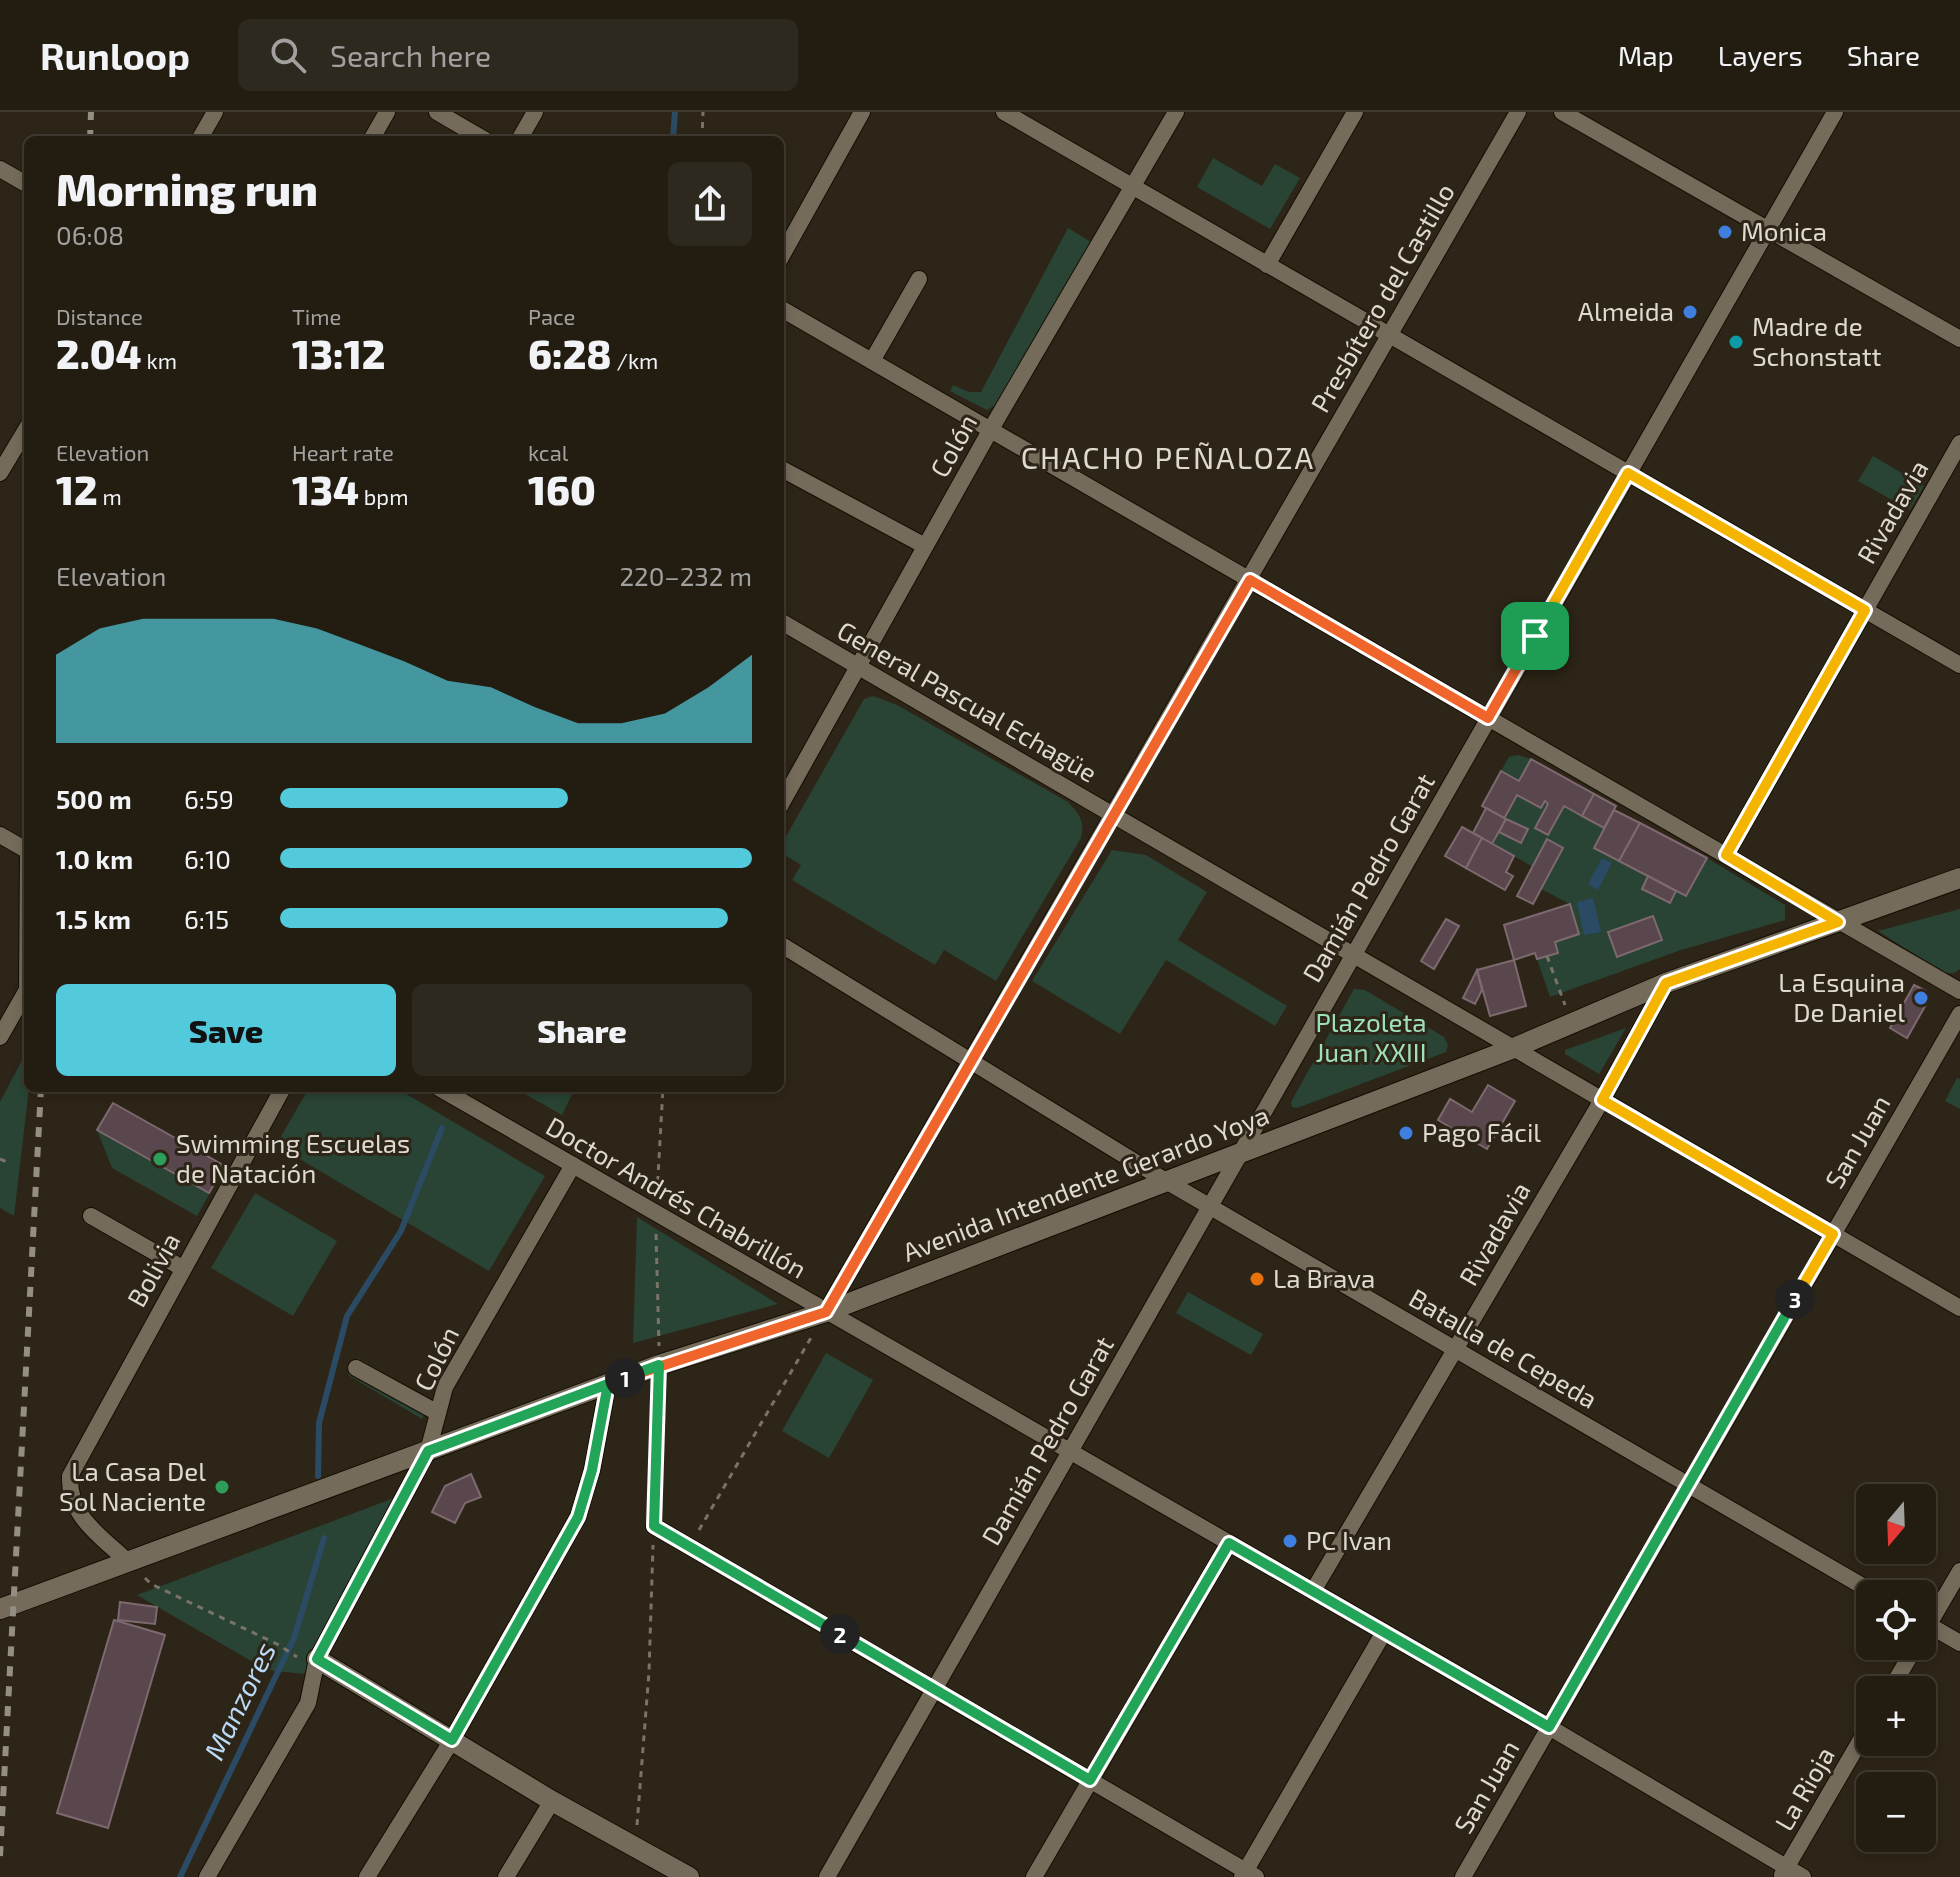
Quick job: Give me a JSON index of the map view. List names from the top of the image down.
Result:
{
  "streets": {
    "main road": ["Avenida Intendente Gerardo Yoya"],
    "street": [
      "Presbítero del Castillo",
      "Colón",
      "Rivadavia",
      "General Pascual Echagüe",
      "Damián Pedro Garat",
      "San Juan",
      "Doctor Andrés Chabrillón",
      "Bolivia",
      "Batalla de Cepeda",
      "La Rioja"
    ]
  },
  "crossings": [
    ["Presbítero del Castillo", "General Pascual Echagüe"],
    ["Presbítero del Castillo", "Avenida Intendente Gerardo Yoya"],
    ["Presbítero del Castillo", "Doctor Andrés Chabrillón"],
    ["Presbítero del Castillo", "Batalla de Cepeda"],
    ["Colón", "General Pascual Echagüe"],
    ["Colón", "Avenida Intendente Gerardo Yoya"],
    ["Colón", "Doctor Andrés Chabrillón"],
    ["Rivadavia", "General Pascual Echagüe"],
    ["Rivadavia", "Avenida Intendente Gerardo Yoya"],
    ["Rivadavia", "Doctor Andrés Chabrillón"],
    ["Rivadavia", "Batalla de Cepeda"],
    ["General Pascual Echagüe", "Damián Pedro Garat"],
    ["General Pascual Echagüe", "San Juan"],
    ["General Pascual Echagüe", "Avenida Intendente Gerardo Yoya"],
    ["Damián Pedro Garat", "Avenida Intendente Gerardo Yoya"],
    ["Damián Pedro Garat", "Doctor Andrés Chabrillón"],
    ["Damián Pedro Garat", "Batalla de Cepeda"],
    ["San Juan", "Doctor Andrés Chabrillón"],
    ["San Juan", "Batalla de Cepeda"],
    ["Avenida Intendente Gerardo Yoya", "Doctor Andrés Chabrillón"],
    ["Avenida Intendente Gerardo Yoya", "Bolivia"],
    ["Avenida Intendente Gerardo Yoya", "Batalla de Cepeda"],
    ["Doctor Andrés Chabrillón", "La Rioja"]
  ],
  "districts": ["CHACHO PEÑALOZA"],
  "water": ["Manzores"],
  "parks": ["Plazoleta Juan XXIII"],
  "places": [
    "Monica",
    "Almeida",
    "Madre de Schonstatt",
    "La Esquina De Daniel",
    "Pago Fácil",
    "Swimming Escuelas de Natación",
    "La Brava",
    "La Casa Del Sol Naciente",
    "PC Ivan"
  ],
  "north": "bottom",
  "page": {
    "header": "Runloop",
    "search": "Search here",
    "nav": ["Map", "Layers", "Share"],
    "heading": ["Morning run", "06:08"],
    "stats": [
      ["Distance", "2.04 km"],
      ["Time", "13:12"],
      ["Pace", "6:28 /km"],
      ["Elevation", "12 m"],
      ["Heart rate", "134 bpm"],
      ["kcal", "160"]
    ],
    "chart": ["Elevation", "220–232 m"],
    "list": [
      {
        "name": "500 m",
        "note": "6:59"
      },
      {
        "name": "1.0 km",
        "note": "6:10"
      },
      {
        "name": "1.5 km",
        "note": "6:15"
      }
    ],
    "buttons": ["Save", "Share"],
    "pins": ["3", "1", "2"],
    "map_buttons": ["+", "−"]
  }
}
